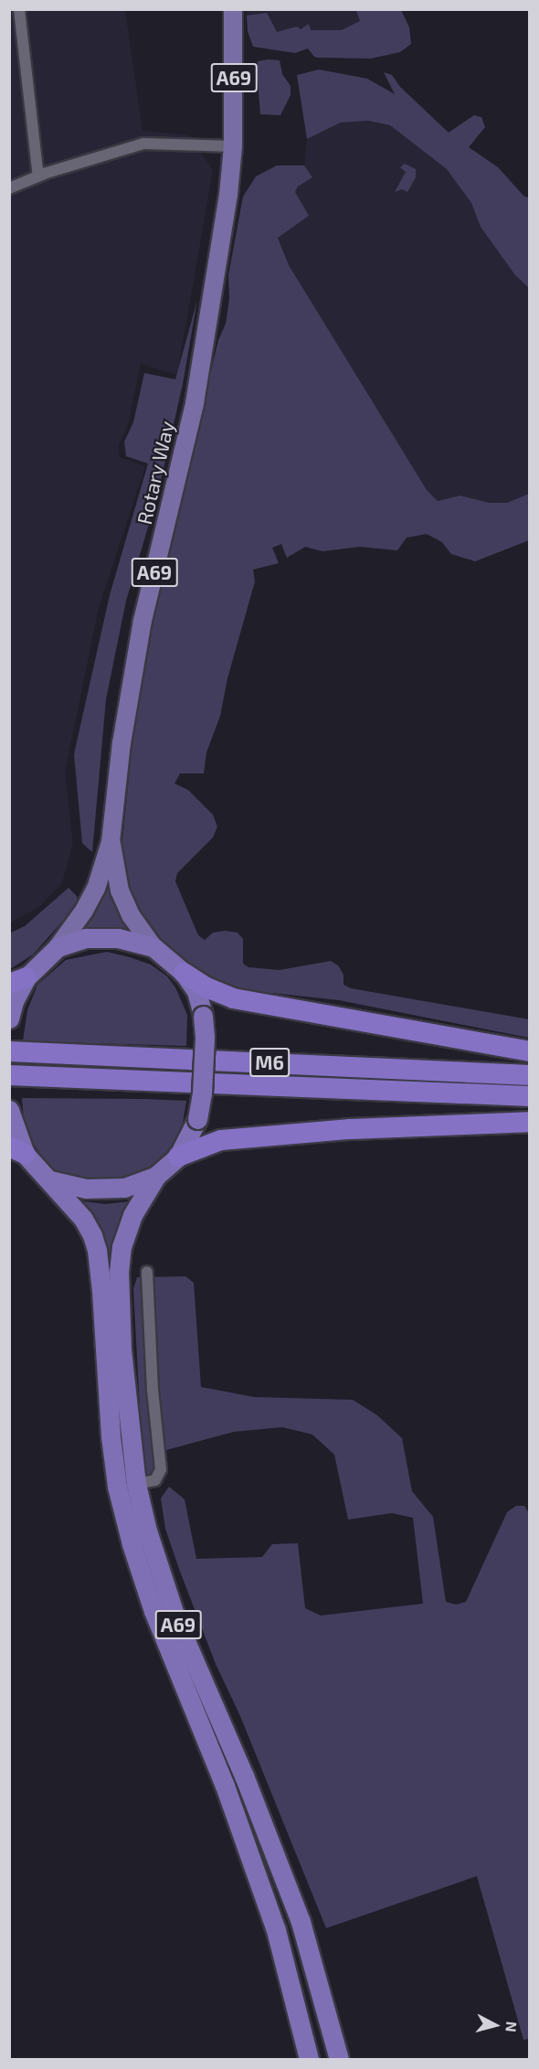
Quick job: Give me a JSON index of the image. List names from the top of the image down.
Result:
{
  "streets": {
    "highway": ["A69", "M6"],
    "main road": ["Rotary Way"]
  },
  "crossings": [
    ["A69", "Rotary Way"]
  ],
  "north": "right"
}
